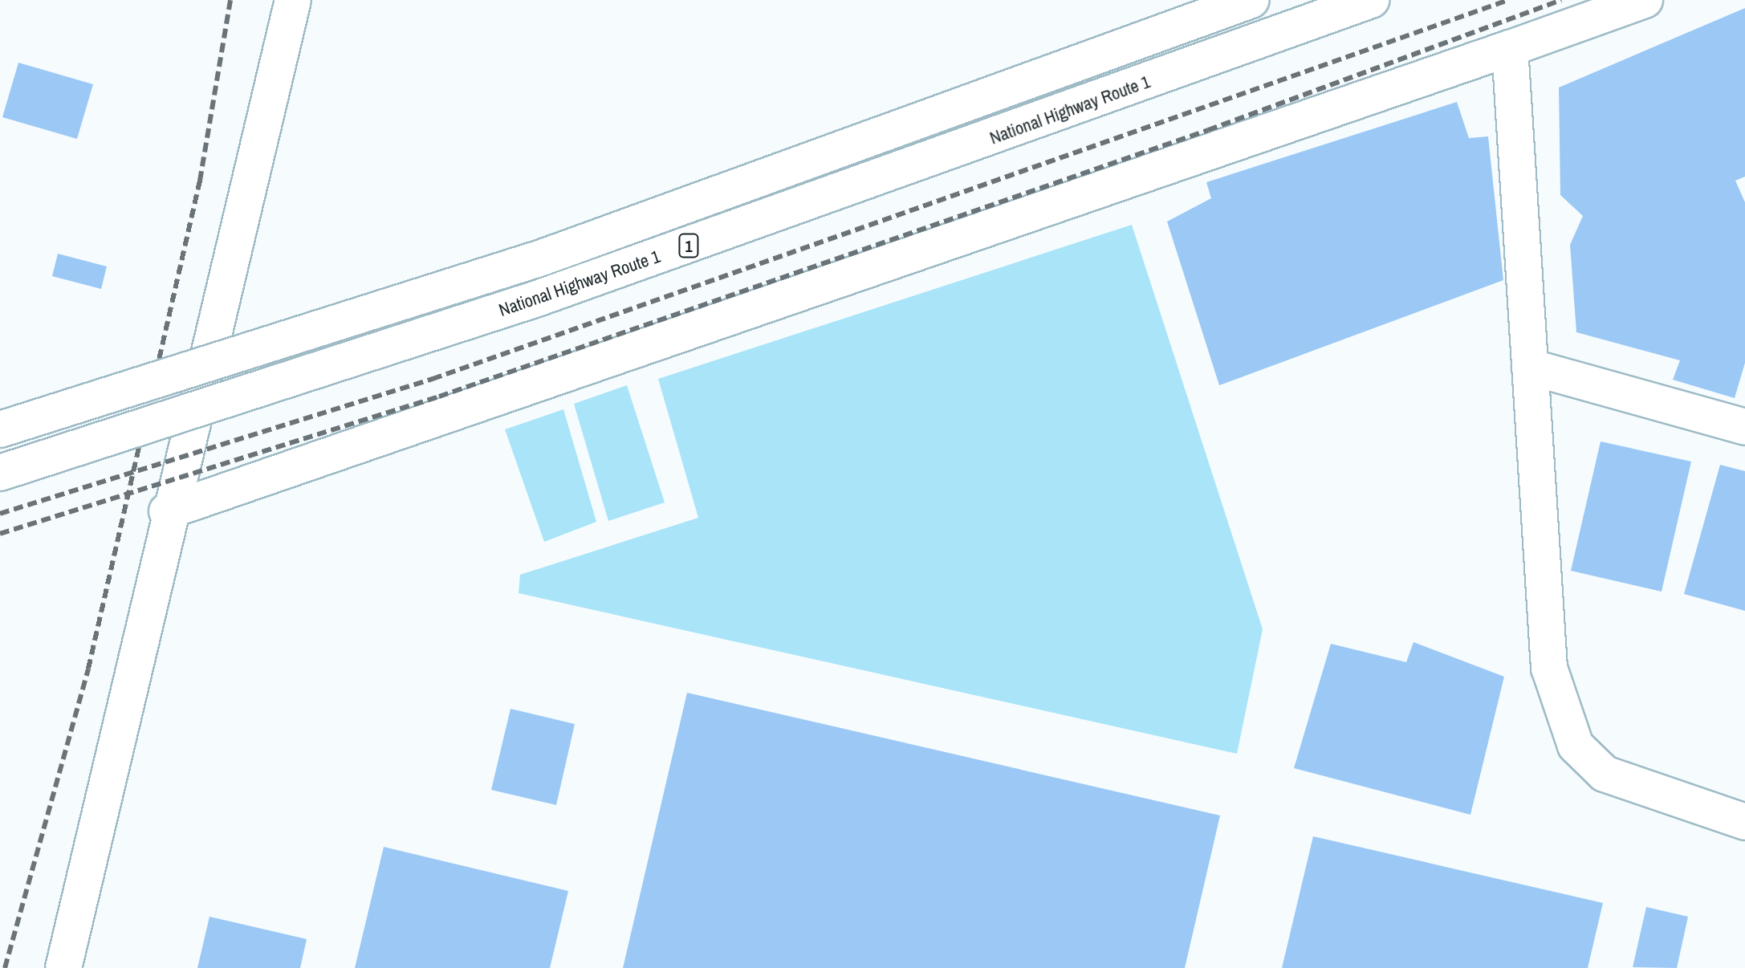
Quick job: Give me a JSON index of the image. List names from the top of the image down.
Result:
{
  "streets": {
    "main road": ["National Highway Route 1", "1"]
  }
}
